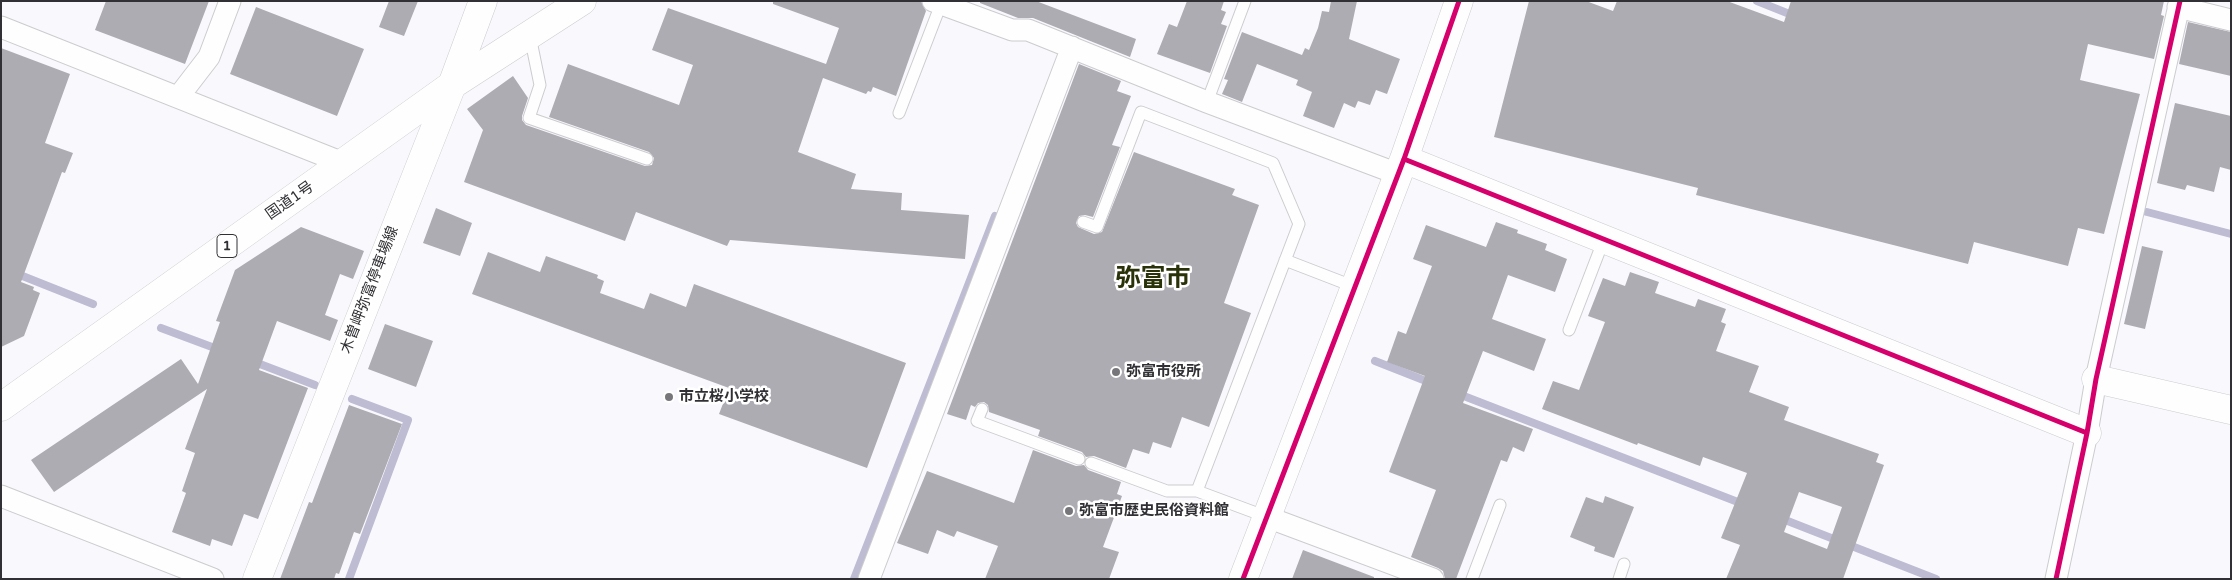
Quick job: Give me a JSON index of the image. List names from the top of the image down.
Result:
{
  "streets": {
    "main road": ["国道1号", "1", "木曽岬弥富停車場線"]
  },
  "crossings": [
    ["国道1号", "木曽岬弥富停車場線"]
  ],
  "districts": ["弥富市"],
  "places": ["弥富市役所", "市立桜小学校", "弥富市歴史民俗資料館"]
}
